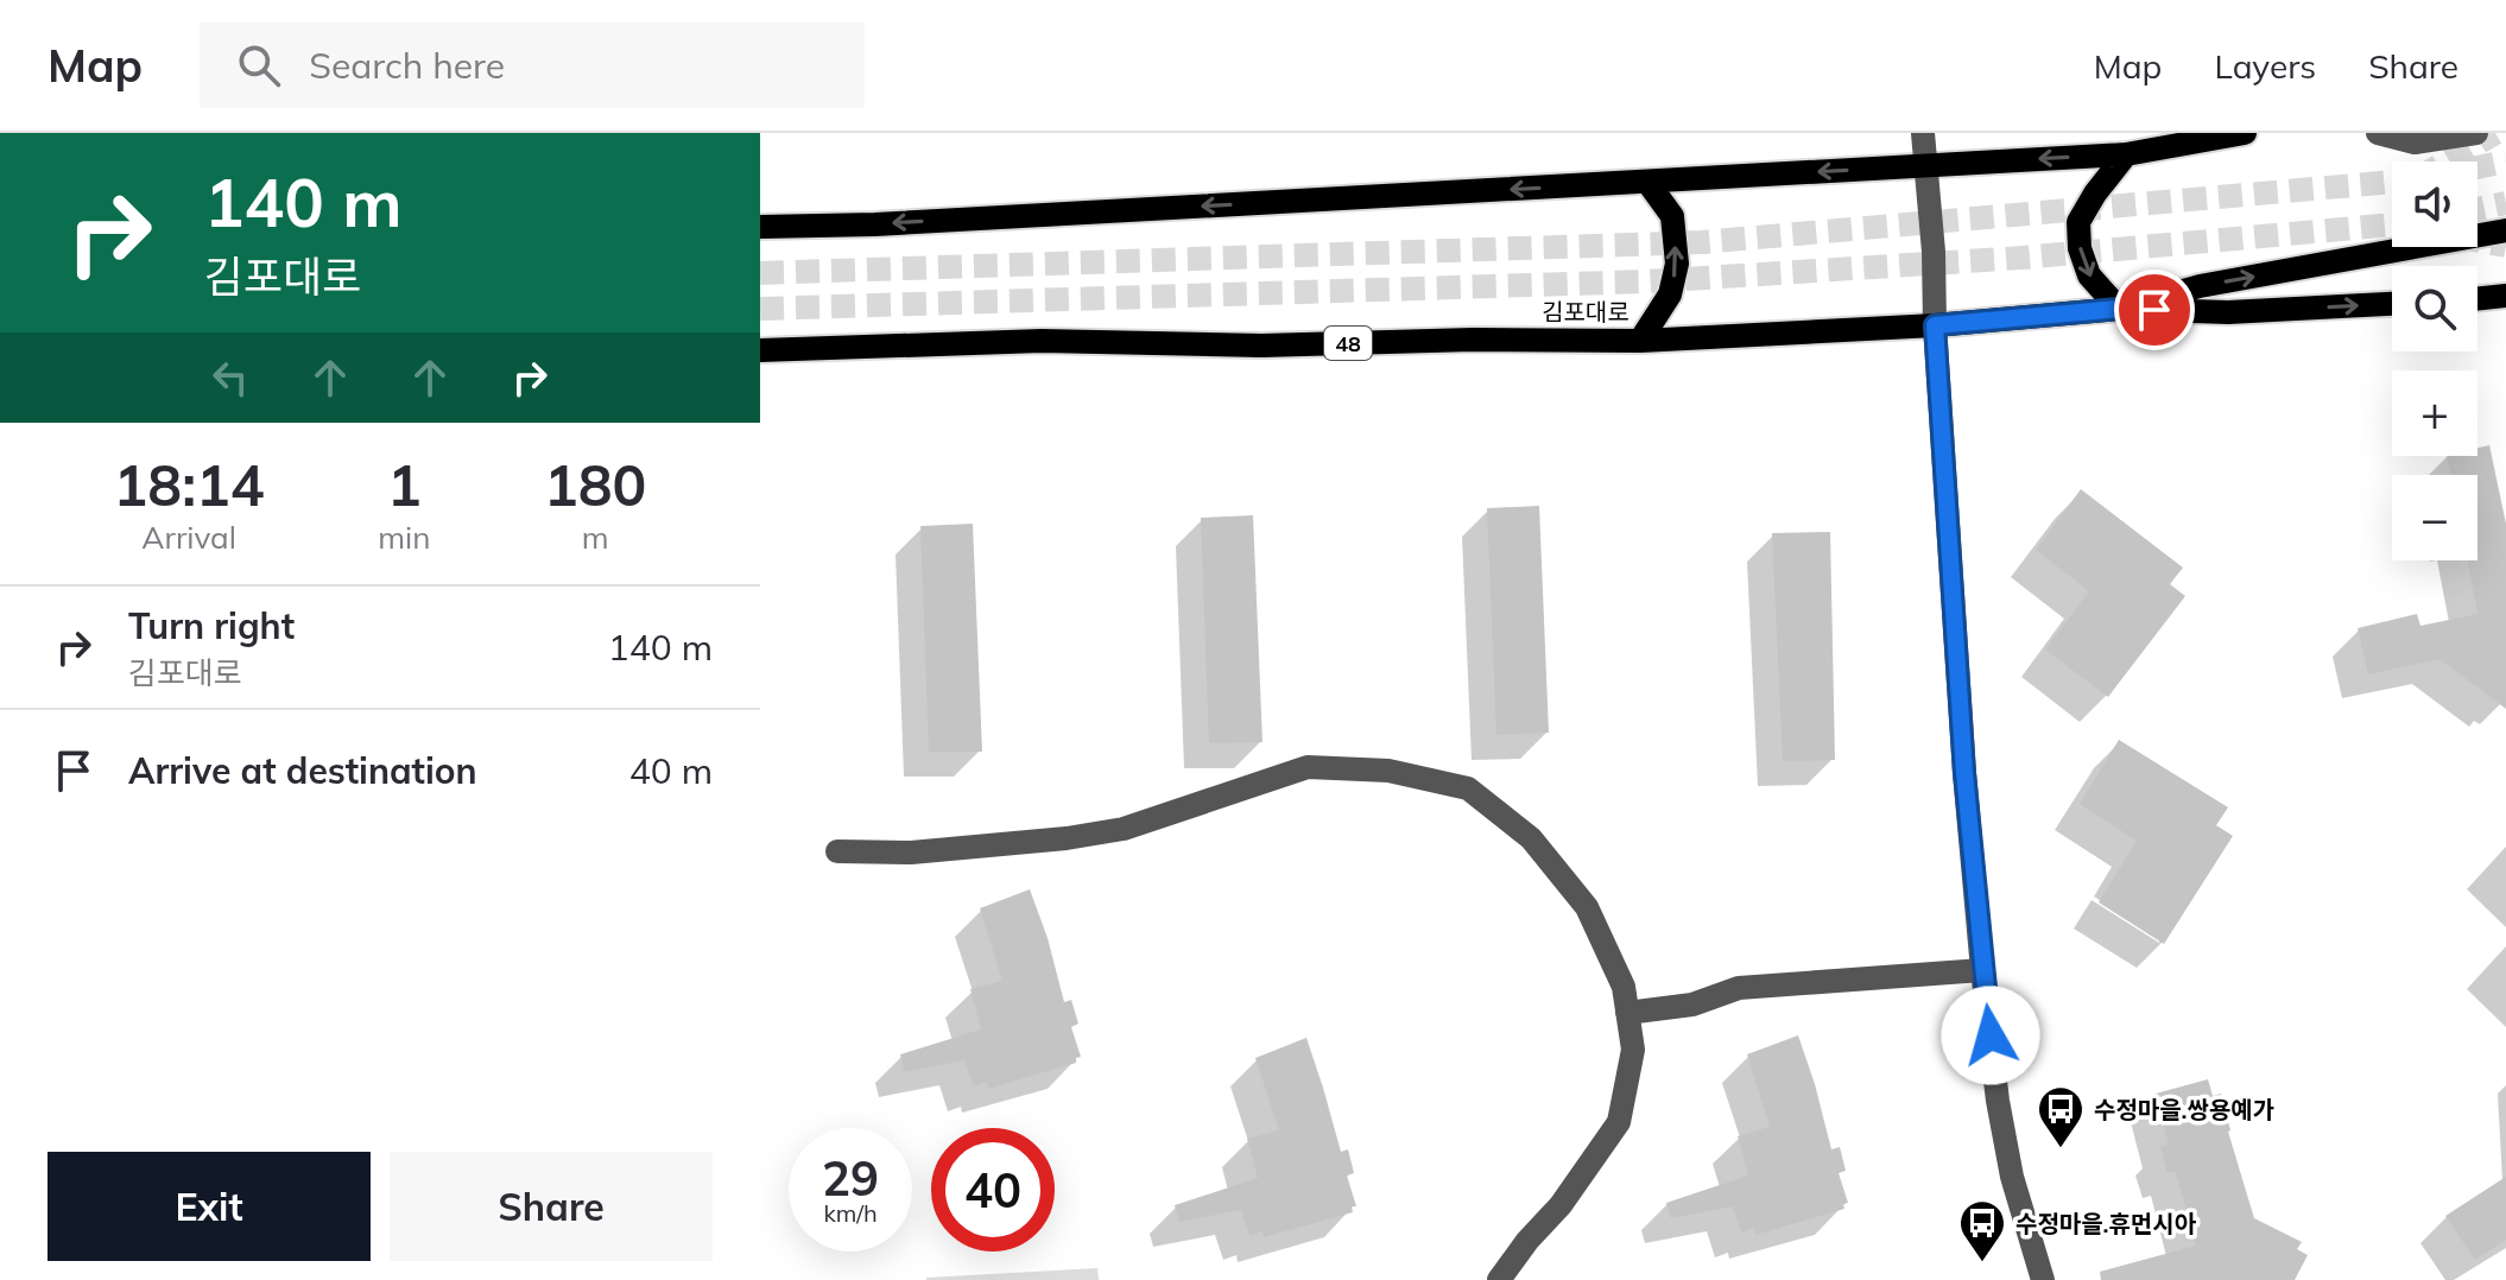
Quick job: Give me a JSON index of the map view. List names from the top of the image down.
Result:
{
  "streets": {
    "main road": ["김포대로", "48"]
  },
  "places": {
    "bus stop": ["수정마을.쌍용예가", "수정마을.휴먼시아"]
  },
  "page": {
    "header": "Map",
    "search": "Search here",
    "nav": ["Map", "Layers", "Share"],
    "turn": ["140 m", "김포대로"],
    "map_buttons": ["+", "−"],
    "eta": [
      "18:14",
      "Arrival",
      "1",
      "min",
      "180",
      "m"
    ],
    "list": [
      {
        "name": "Turn right",
        "note": "김포대로",
        "value": "140 m"
      },
      {
        "name": "Arrive at destination",
        "value": "40 m"
      }
    ],
    "speed": "29 km/h",
    "limit": "40",
    "buttons": ["Exit", "Share"]
  }
}
